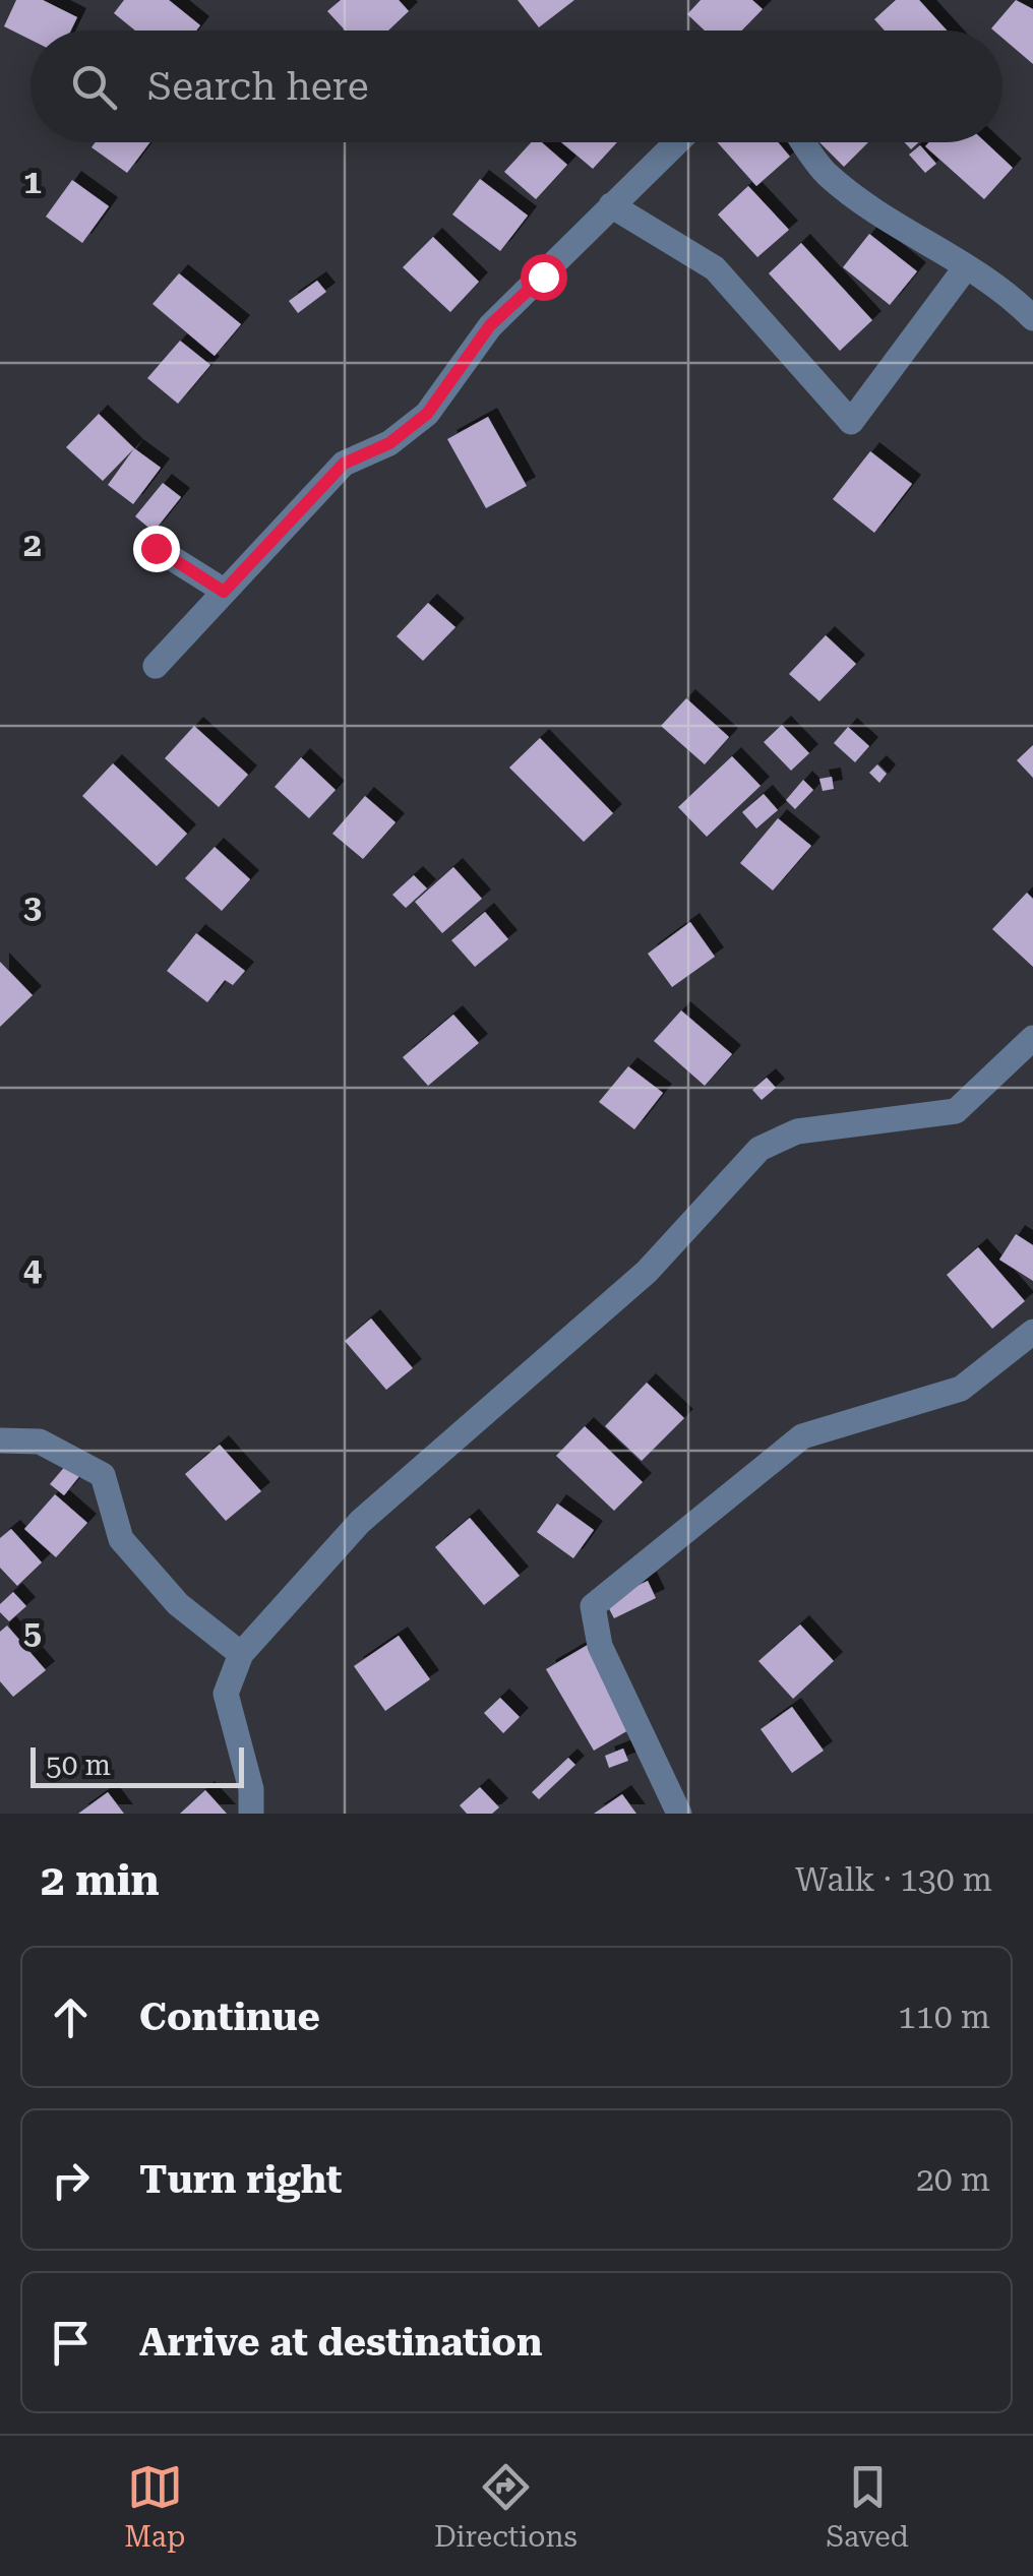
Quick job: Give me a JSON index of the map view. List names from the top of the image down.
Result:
{
  "scale_bar": "50 m",
  "page": {
    "search": "Search here",
    "scale": "50 m",
    "heading": ["2 min", "Walk · 130 m"],
    "list": [
      ["Continue", "110 m"],
      ["Turn right", "20 m"],
      "Arrive at destination"
    ],
    "nav": ["Map", "Directions", "Saved"]
  },
  "grid": {
    "rows": [
      "1",
      "2",
      "3",
      "4",
      "5"
    ]
  }
}
